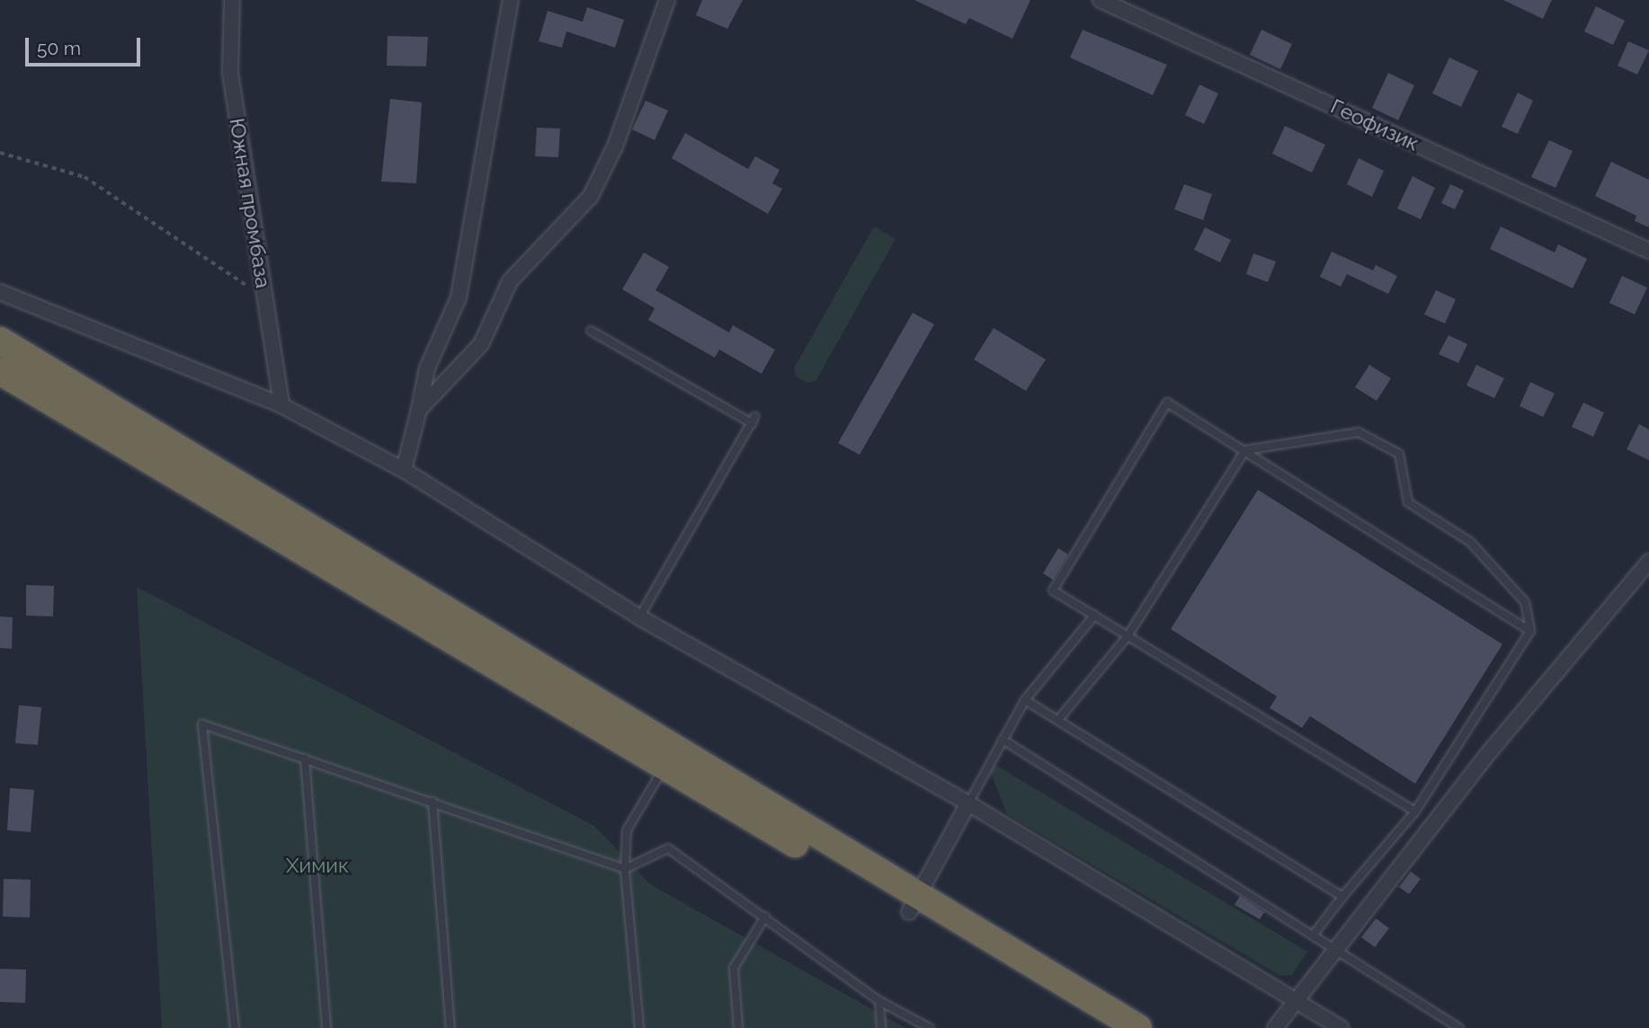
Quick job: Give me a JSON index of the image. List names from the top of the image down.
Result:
{
  "streets": {
    "street": ["Геофизик", "Южная промбаза"]
  },
  "parks": ["Химик"],
  "scale_bar": "50 m"
}
